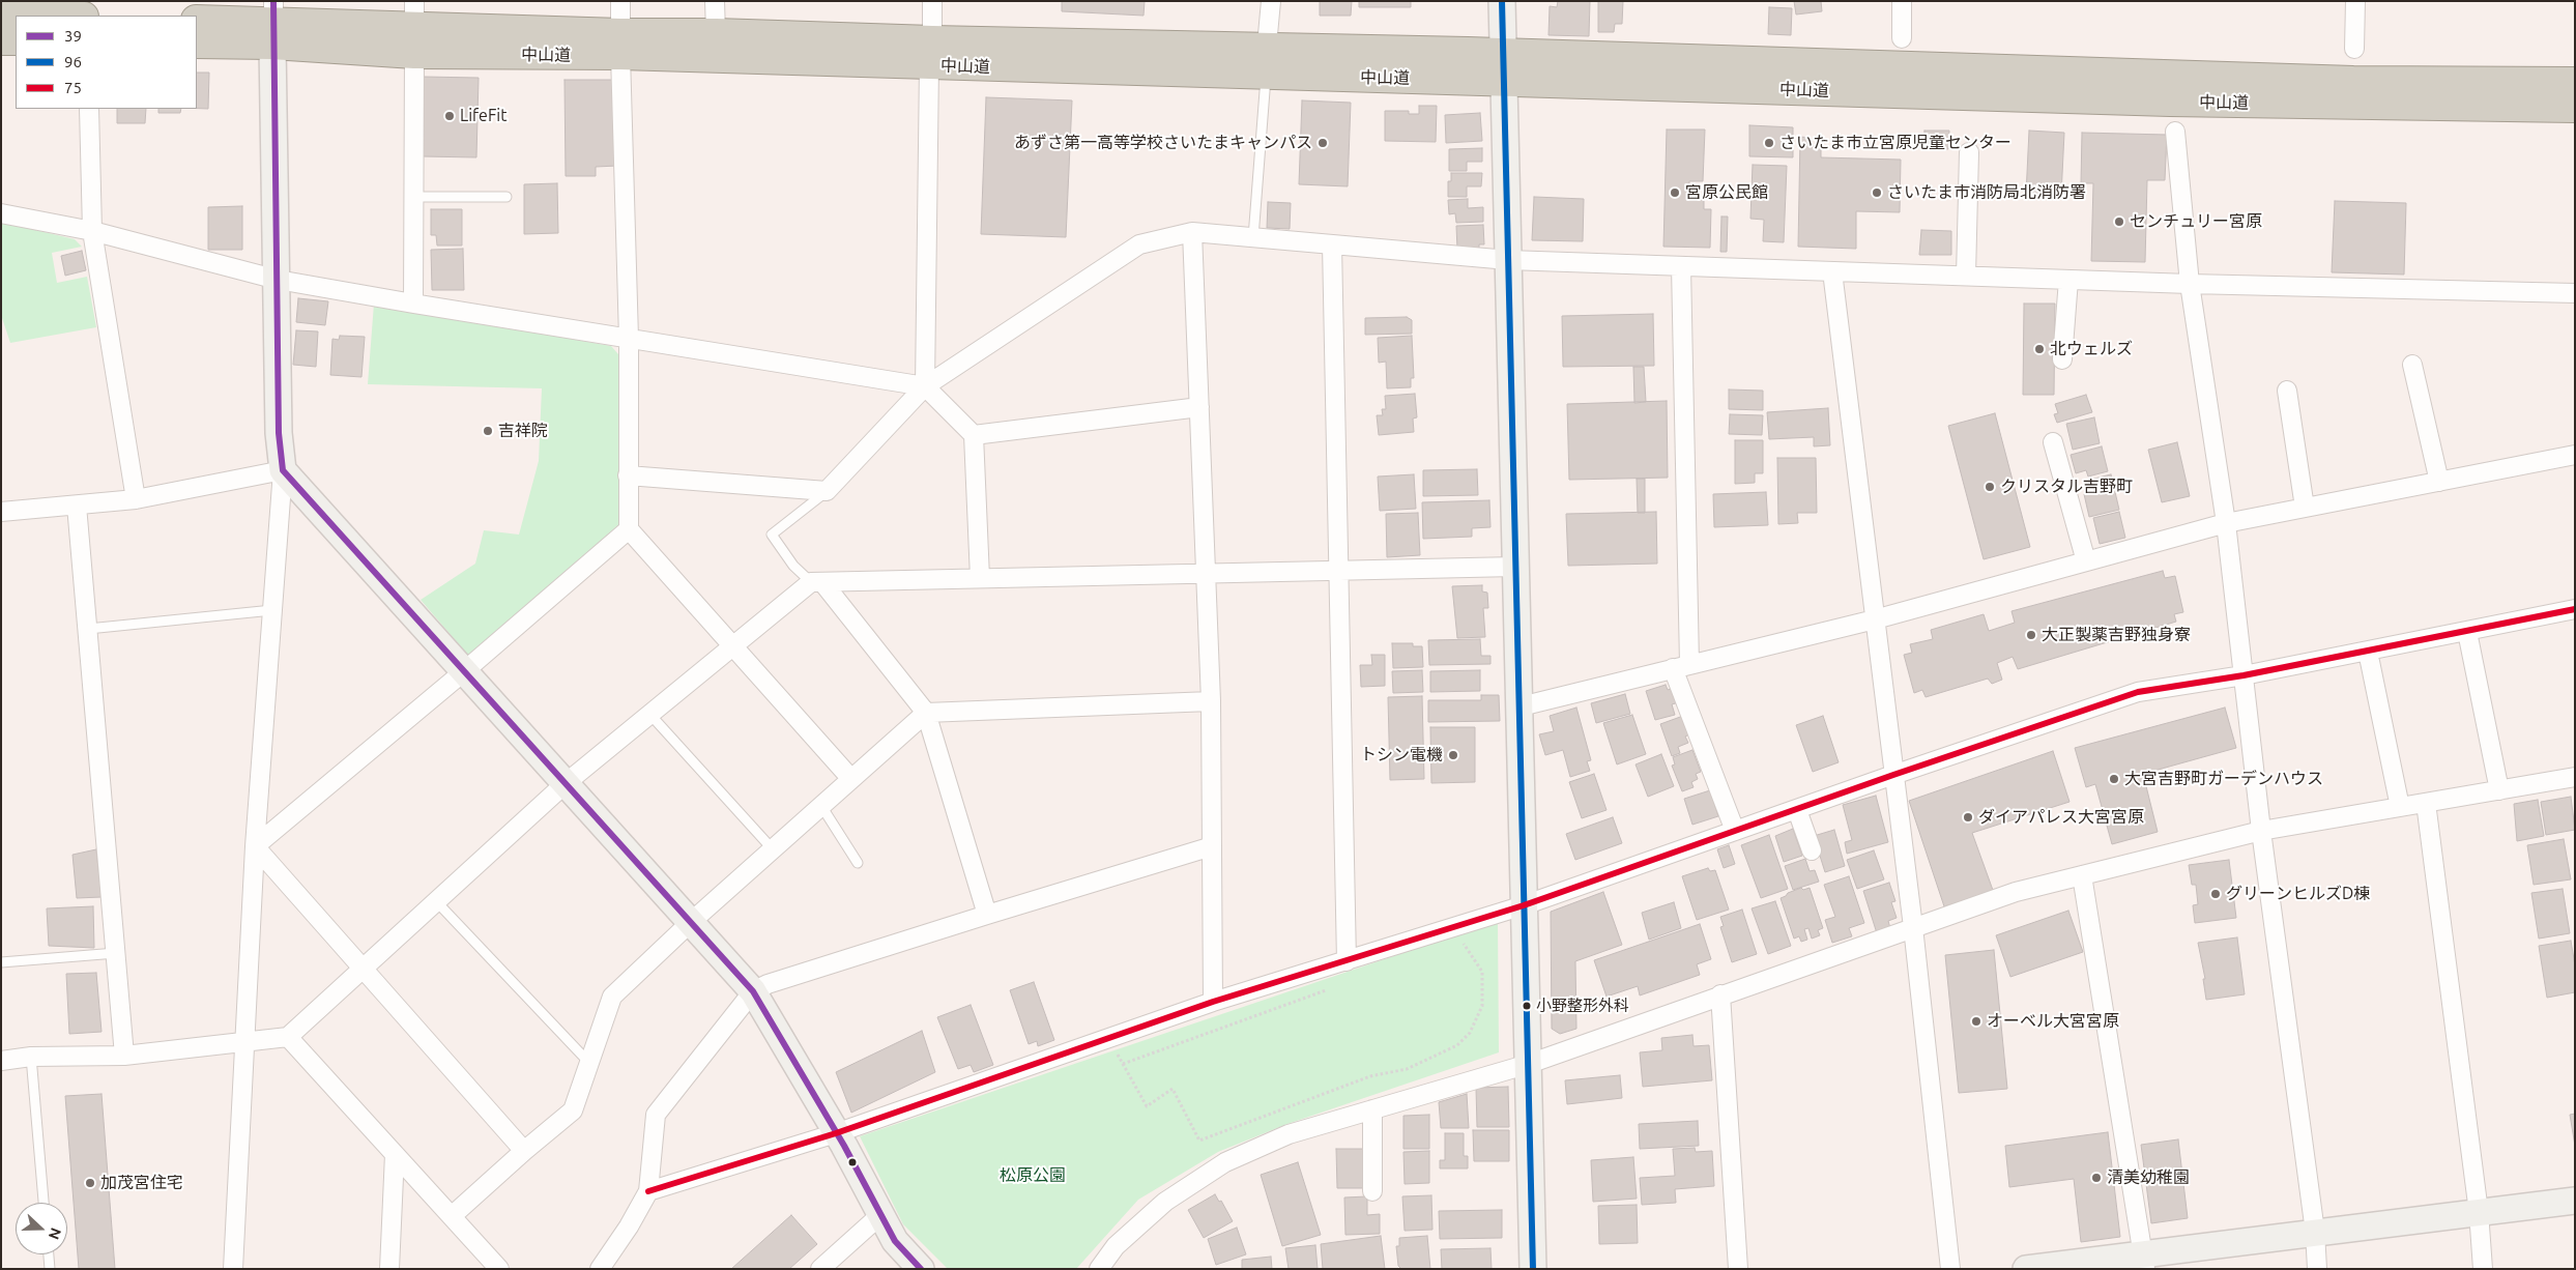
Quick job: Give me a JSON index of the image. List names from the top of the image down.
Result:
{
  "streets": {
    "highway": ["中山道"]
  },
  "parks": ["松原公園"],
  "places": [
    "LifeFit",
    "あずさ第一高等学校さいたまキャンパス",
    "さいたま市立宮原児童センター",
    "宮原公民館",
    "さいたま市消防局北消防署",
    "センチュリー宮原",
    "北ウェルズ",
    "吉祥院",
    "クリスタル吉野町",
    "大正製薬吉野独身寮",
    "トシン電機",
    "大宮吉野町ガーデンハウス",
    "ダイアパレス大宮宮原",
    "グリーンヒルズD棟",
    "小野整形外科",
    "オーベル大宮宮原",
    "清美幼稚園",
    "加茂宮住宅"
  ],
  "lines": ["transit line 39", "transit line 96", "transit line 75"],
  "legend": ["39", "96", "75"],
  "north": "right"
}
